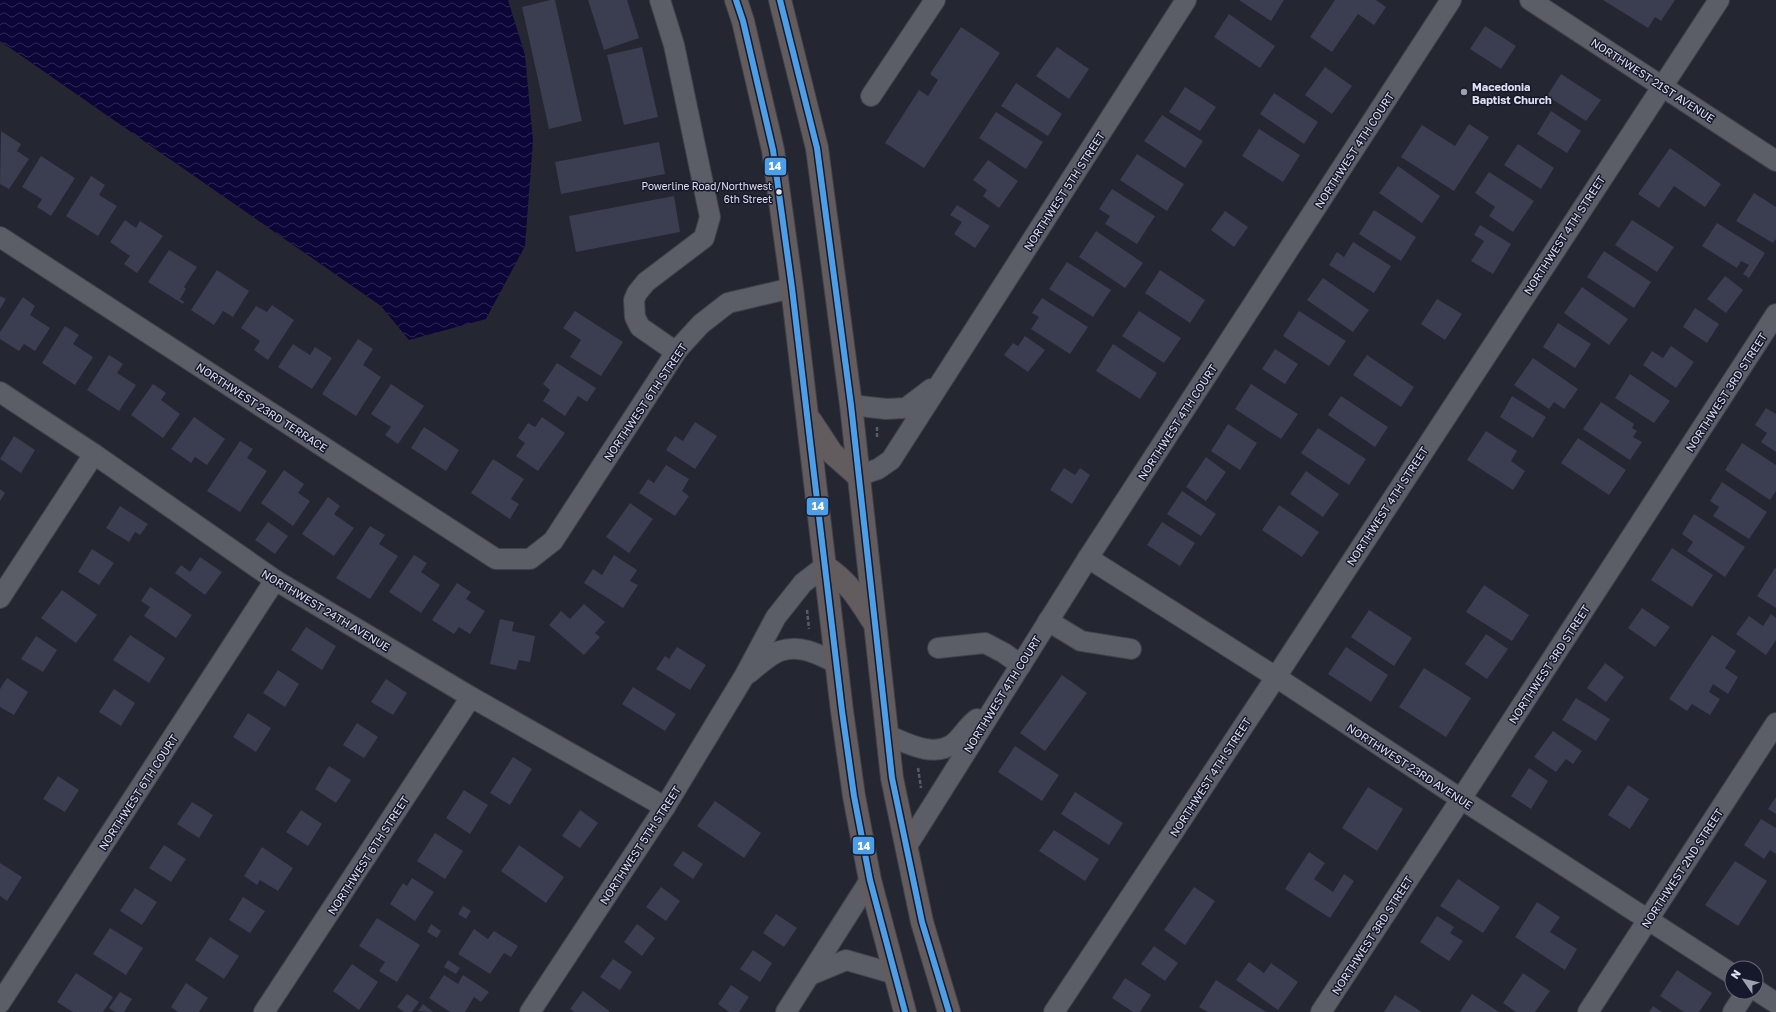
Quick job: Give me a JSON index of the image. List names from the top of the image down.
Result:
{
  "streets": {
    "street": [
      "NORTHWEST 21ST AVENUE",
      "NORTHWEST 4TH COURT",
      "NORTHWEST 5TH STREET",
      "NORTHWEST 4TH STREET",
      "NORTHWEST 3RD STREET",
      "NORTHWEST 6TH STREET",
      "NORTHWEST 23RD TERRACE",
      "NORTHWEST 24TH AVENUE",
      "NORTHWEST 23RD AVENUE",
      "NORTHWEST 6TH COURT",
      "NORTHWEST 2ND STREET"
    ]
  },
  "crossings": [
    ["NORTHWEST 21ST AVENUE", "NORTHWEST 4TH STREET"],
    ["NORTHWEST 4TH COURT", "NORTHWEST 23RD AVENUE"],
    ["NORTHWEST 5TH STREET", "NORTHWEST 24TH AVENUE"],
    ["NORTHWEST 4TH STREET", "NORTHWEST 23RD AVENUE"],
    ["NORTHWEST 3RD STREET", "NORTHWEST 23RD AVENUE"],
    ["NORTHWEST 6TH STREET", "NORTHWEST 23RD TERRACE"],
    ["NORTHWEST 6TH STREET", "NORTHWEST 24TH AVENUE"],
    ["NORTHWEST 24TH AVENUE", "NORTHWEST 6TH COURT"],
    ["NORTHWEST 23RD AVENUE", "NORTHWEST 2ND STREET"]
  ],
  "places": ["Macedonia Baptist Church", "Powerline Road/Northwest 6th Street"],
  "lines": ["transit line 14"],
  "north": "top left"
}
